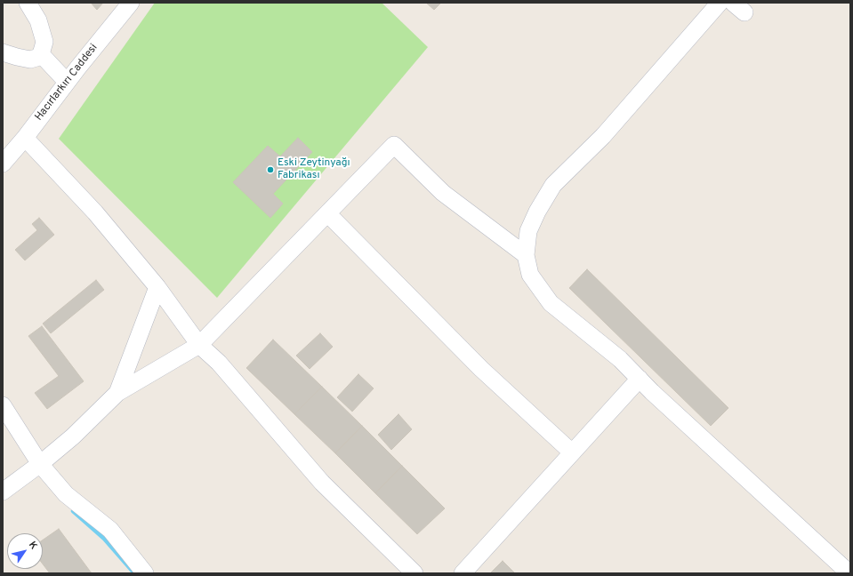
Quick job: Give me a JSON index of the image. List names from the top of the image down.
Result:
{
  "streets": {
    "street": ["Hacırlarkırı Caddesi"]
  },
  "places": ["Eski Zeytinyağı Fabrikası"],
  "north": "top right"
}
